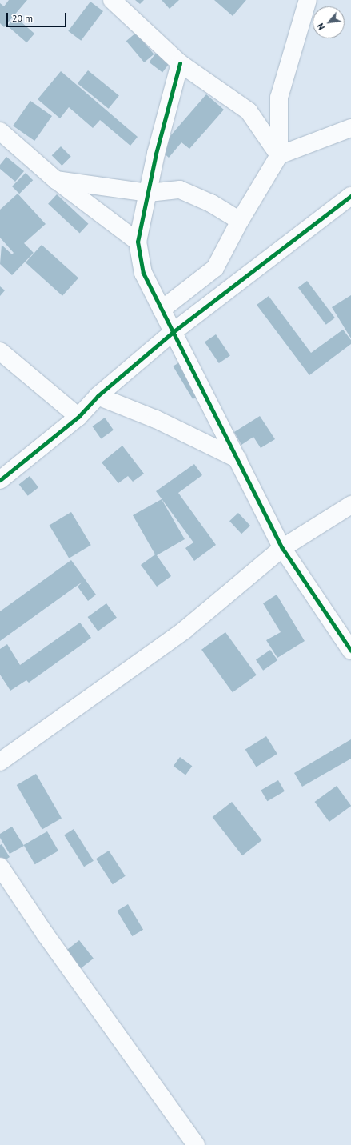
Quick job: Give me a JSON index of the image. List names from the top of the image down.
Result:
{
  "scale_bar": "20 m",
  "north": "bottom left"
}
